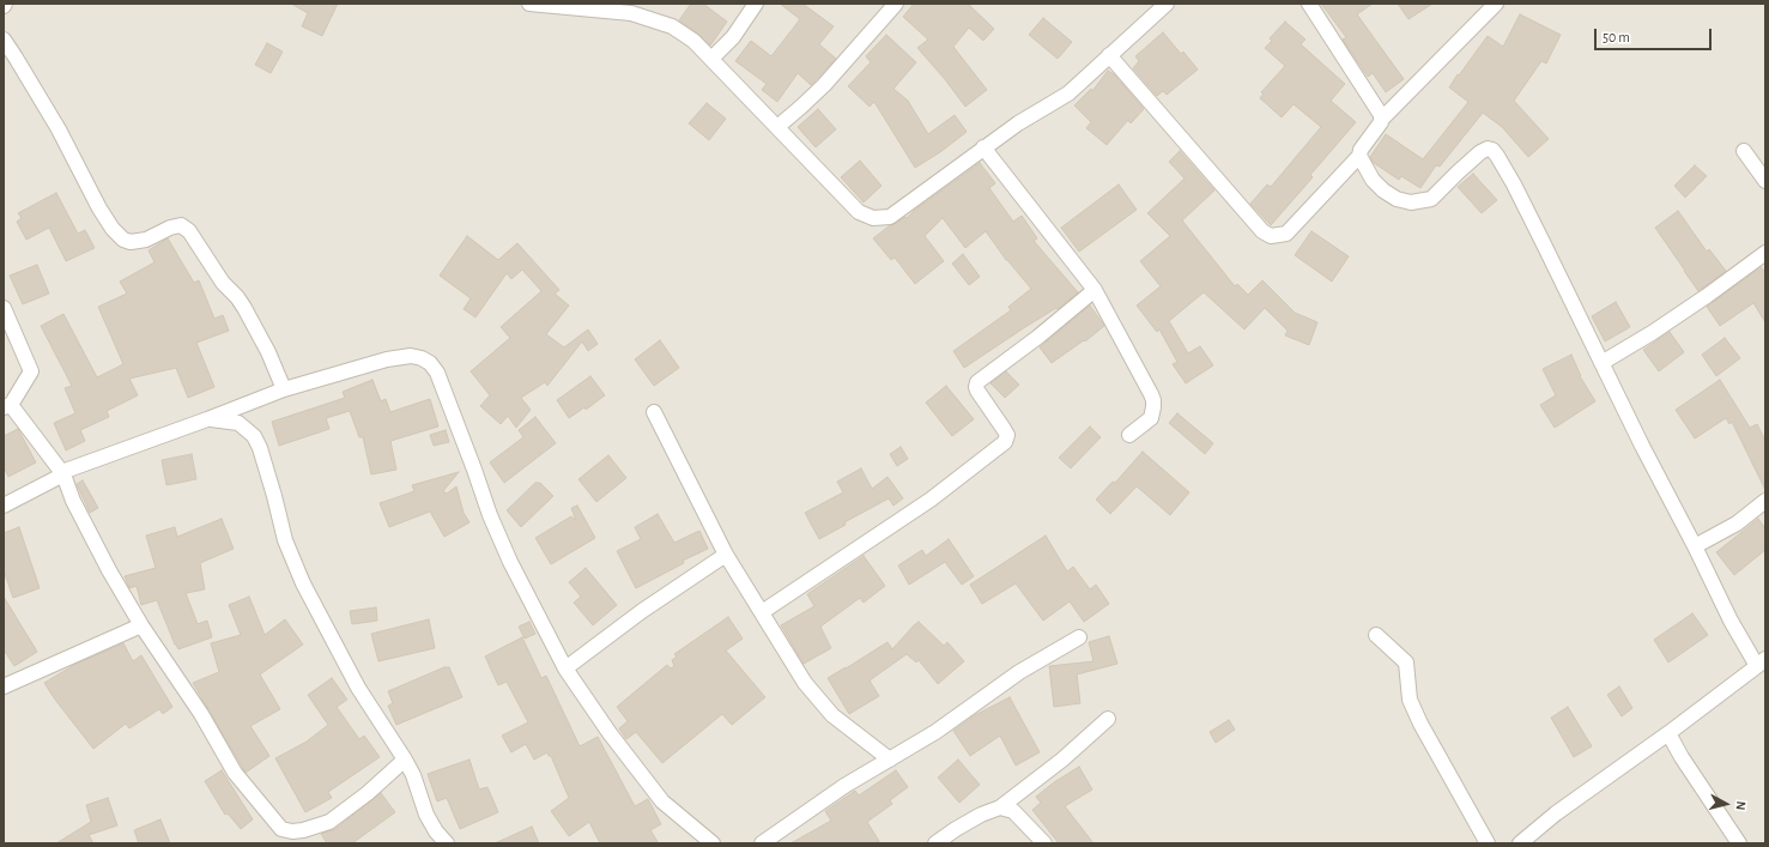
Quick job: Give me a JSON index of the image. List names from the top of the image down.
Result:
{
  "scale_bar": "50 m",
  "north": "right"
}
